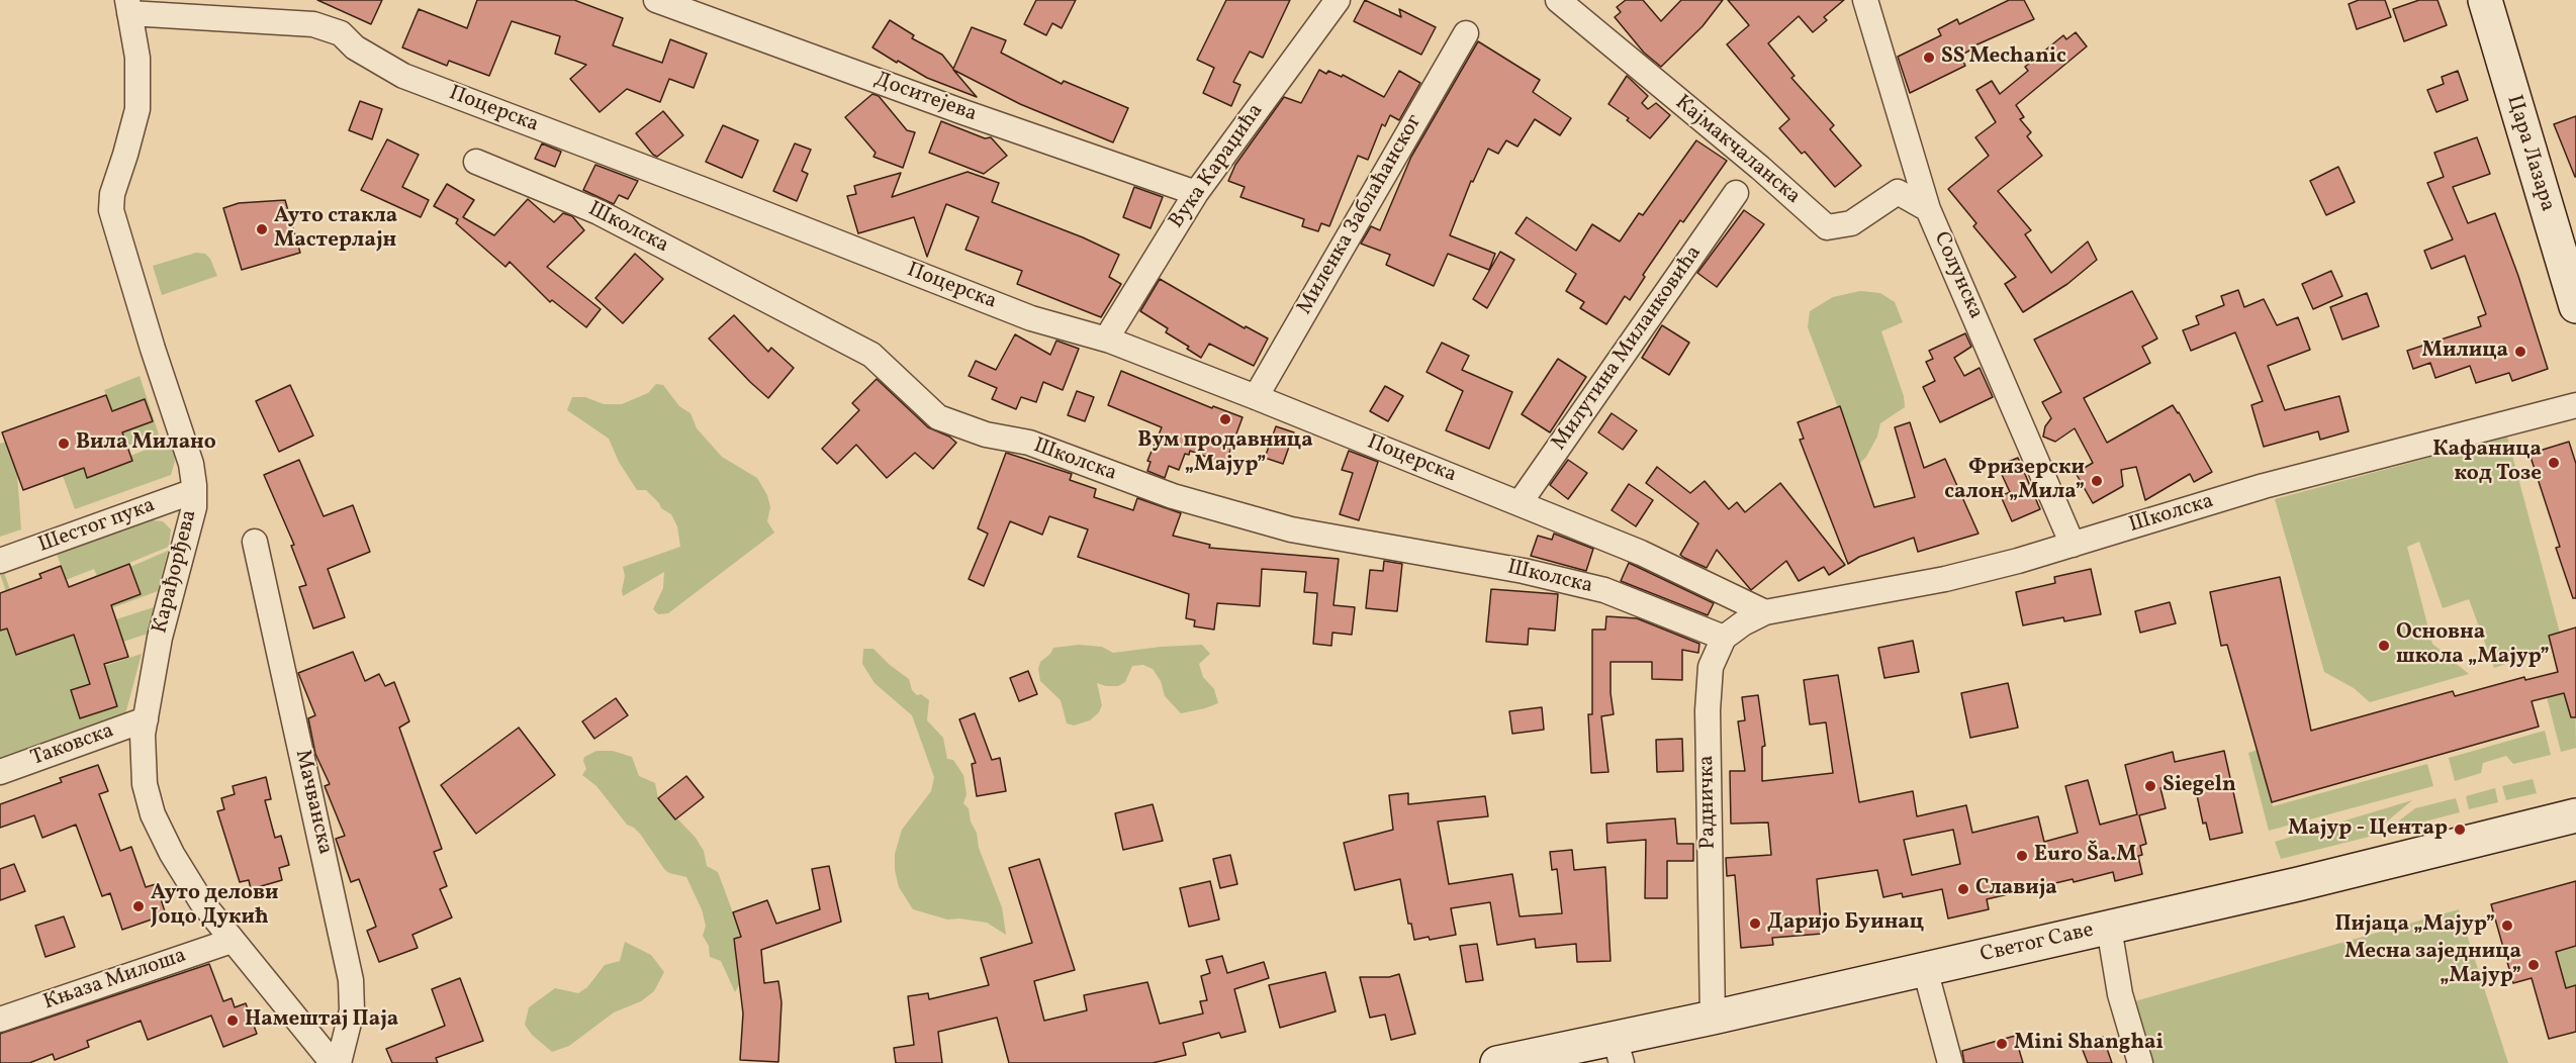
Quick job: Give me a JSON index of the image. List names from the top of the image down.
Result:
{
  "streets": {
    "street": [
      "Доситејева",
      "Поцерска",
      "Кајмакчаланска",
      "Цара Лазара",
      "Вука Караџића",
      "Миленка Заблаћанског",
      "Школска",
      "Солунска",
      "Милутина Миланковића",
      "Шестог пука",
      "Карађорђева",
      "Таковска",
      "Мачванска",
      "Радничка",
      "Светог Саве",
      "Књаза Милоша"
    ]
  },
  "crossings": [
    ["Доситејева", "Вука Караџића"],
    ["Поцерска", "Вука Караџића"],
    ["Поцерска", "Миленка Заблаћанског"],
    ["Поцерска", "Школска"],
    ["Поцерска", "Милутина Миланковића"],
    ["Поцерска", "Карађорђева"],
    ["Поцерска", "Радничка"],
    ["Кајмакчаланска", "Солунска"],
    ["Школска", "Солунска"],
    ["Школска", "Радничка"],
    ["Шестог пука", "Карађорђева"],
    ["Карађорђева", "Таковска"],
    ["Карађорђева", "Књаза Милоша"],
    ["Радничка", "Светог Саве"]
  ],
  "places": [
    "SS Mechanic",
    "Ауто стакла Мастерлајн",
    "Милица",
    "Вум продавница „Мајур”",
    "Вила Милано",
    "Кафаница код Тозе",
    "Фризерски салон „Мила”",
    "Основна школа „Мајур”",
    "Siegeln",
    "Мајур - Центар",
    "Euro Ša.M",
    "Славија",
    "Ауто делови Јоцо Дукић",
    "Даријо Буинац",
    "Пијаца „Мајур”",
    "Месна заједница „Мајур”",
    "Намештај Паја",
    "Mini Shanghai"
  ]
}
